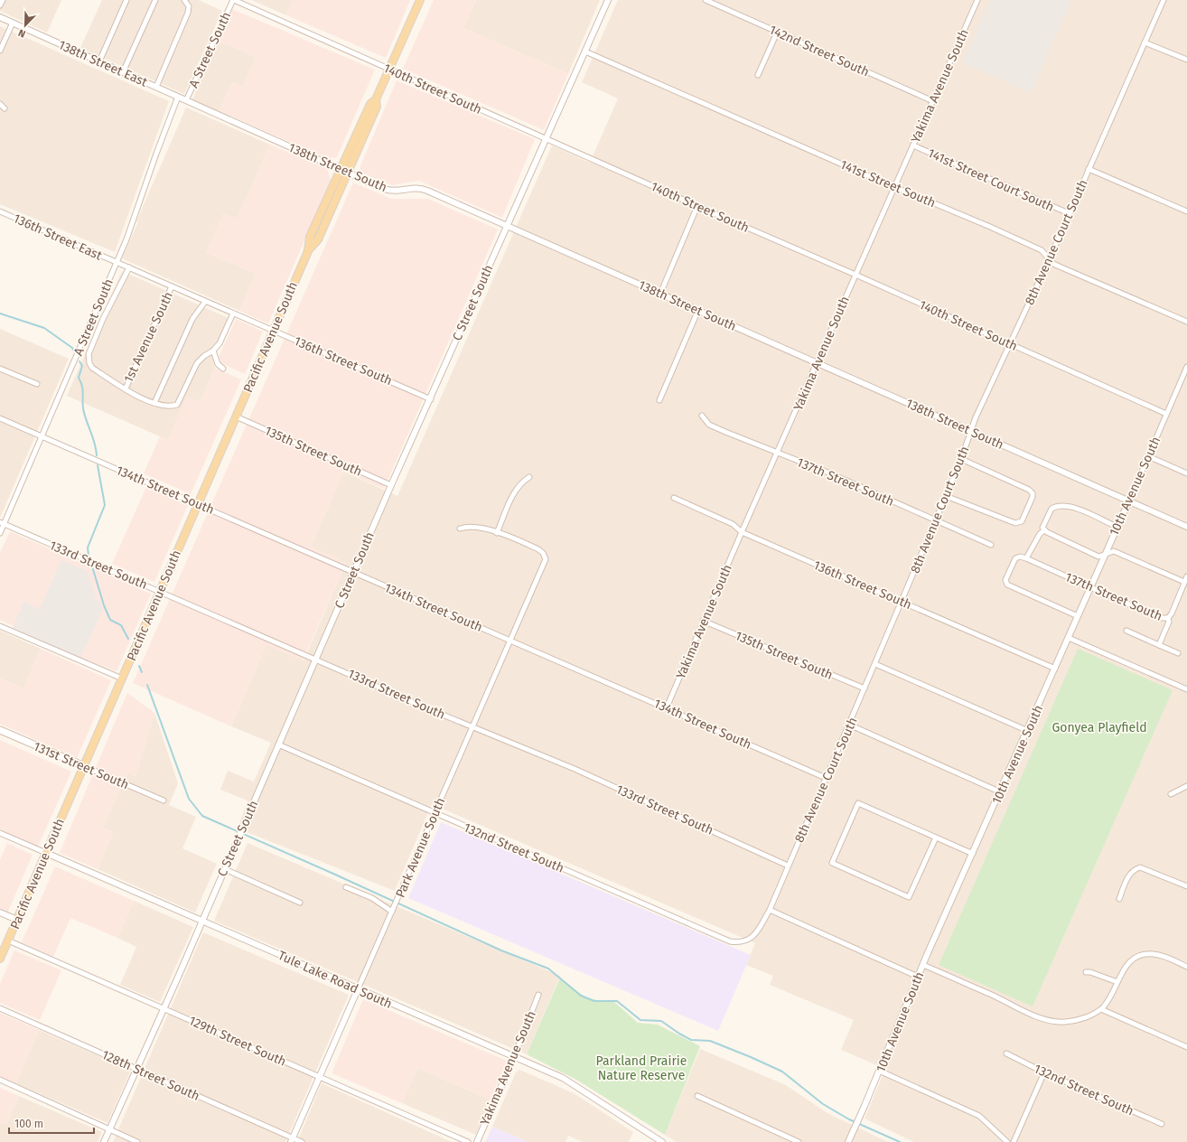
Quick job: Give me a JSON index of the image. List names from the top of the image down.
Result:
{
  "streets": {
    "main road": ["Pacific Avenue South", "131st Street South"],
    "street": [
      "A Street South",
      "142nd Street South",
      "138th Street East",
      "Yakima Avenue South",
      "140th Street South",
      "138th Street South",
      "141st Street Court South",
      "141st Street South",
      "136th Street East",
      "8th Avenue Court South",
      "C Street South",
      "1st Avenue South",
      "136th Street South",
      "135th Street South",
      "137th Street South",
      "10th Avenue South",
      "134th Street South",
      "133rd Street South",
      "Park Avenue South",
      "132nd Street South",
      "Tule Lake Road South",
      "129th Street South",
      "128th Street South"
    ]
  },
  "crossings": [
    ["A Street South", "138th Street East"],
    ["A Street South", "140th Street South"],
    ["A Street South", "138th Street South"],
    ["A Street South", "136th Street East"],
    ["A Street South", "136th Street South"],
    ["A Street South", "134th Street South"],
    ["A Street South", "133rd Street South"],
    ["142nd Street South", "Yakima Avenue South"],
    ["138th Street East", "138th Street South"],
    ["Yakima Avenue South", "140th Street South"],
    ["Yakima Avenue South", "138th Street South"],
    ["Yakima Avenue South", "141st Street Court South"],
    ["Yakima Avenue South", "141st Street South"],
    ["Yakima Avenue South", "136th Street South"],
    ["Yakima Avenue South", "135th Street South"],
    ["Yakima Avenue South", "137th Street South"],
    ["Yakima Avenue South", "134th Street South"],
    ["Yakima Avenue South", "Tule Lake Road South"],
    ["140th Street South", "8th Avenue Court South"],
    ["140th Street South", "C Street South"],
    ["140th Street South", "Pacific Avenue South"],
    ["140th Street South", "10th Avenue South"],
    ["138th Street South", "8th Avenue Court South"],
    ["138th Street South", "C Street South"],
    ["138th Street South", "Pacific Avenue South"],
    ["138th Street South", "10th Avenue South"],
    ["141st Street Court South", "8th Avenue Court South"],
    ["141st Street South", "8th Avenue Court South"],
    ["141st Street South", "C Street South"],
    ["136th Street East", "136th Street South"],
    ["8th Avenue Court South", "136th Street South"],
    ["8th Avenue Court South", "135th Street South"],
    ["8th Avenue Court South", "137th Street South"],
    ["8th Avenue Court South", "134th Street South"],
    ["8th Avenue Court South", "133rd Street South"],
    ["8th Avenue Court South", "132nd Street South"],
    ["C Street South", "136th Street South"],
    ["C Street South", "135th Street South"],
    ["C Street South", "134th Street South"],
    ["C Street South", "133rd Street South"],
    ["C Street South", "132nd Street South"],
    ["C Street South", "Tule Lake Road South"],
    ["C Street South", "129th Street South"],
    ["C Street South", "128th Street South"],
    ["1st Avenue South", "136th Street South"],
    ["Pacific Avenue South", "136th Street South"],
    ["Pacific Avenue South", "135th Street South"],
    ["Pacific Avenue South", "134th Street South"],
    ["Pacific Avenue South", "133rd Street South"],
    ["Pacific Avenue South", "131st Street South"],
    ["Pacific Avenue South", "Tule Lake Road South"],
    ["Pacific Avenue South", "129th Street South"],
    ["136th Street South", "10th Avenue South"],
    ["137th Street South", "10th Avenue South"],
    ["134th Street South", "Park Avenue South"],
    ["133rd Street South", "Park Avenue South"],
    ["Park Avenue South", "132nd Street South"],
    ["Park Avenue South", "Tule Lake Road South"],
    ["Park Avenue South", "129th Street South"],
    ["Park Avenue South", "128th Street South"]
  ],
  "parks": ["Gonyea Playfield", "Parkland Prairie Nature Reserve"],
  "scale_bar": "100 m",
  "north": "bottom left"
}
